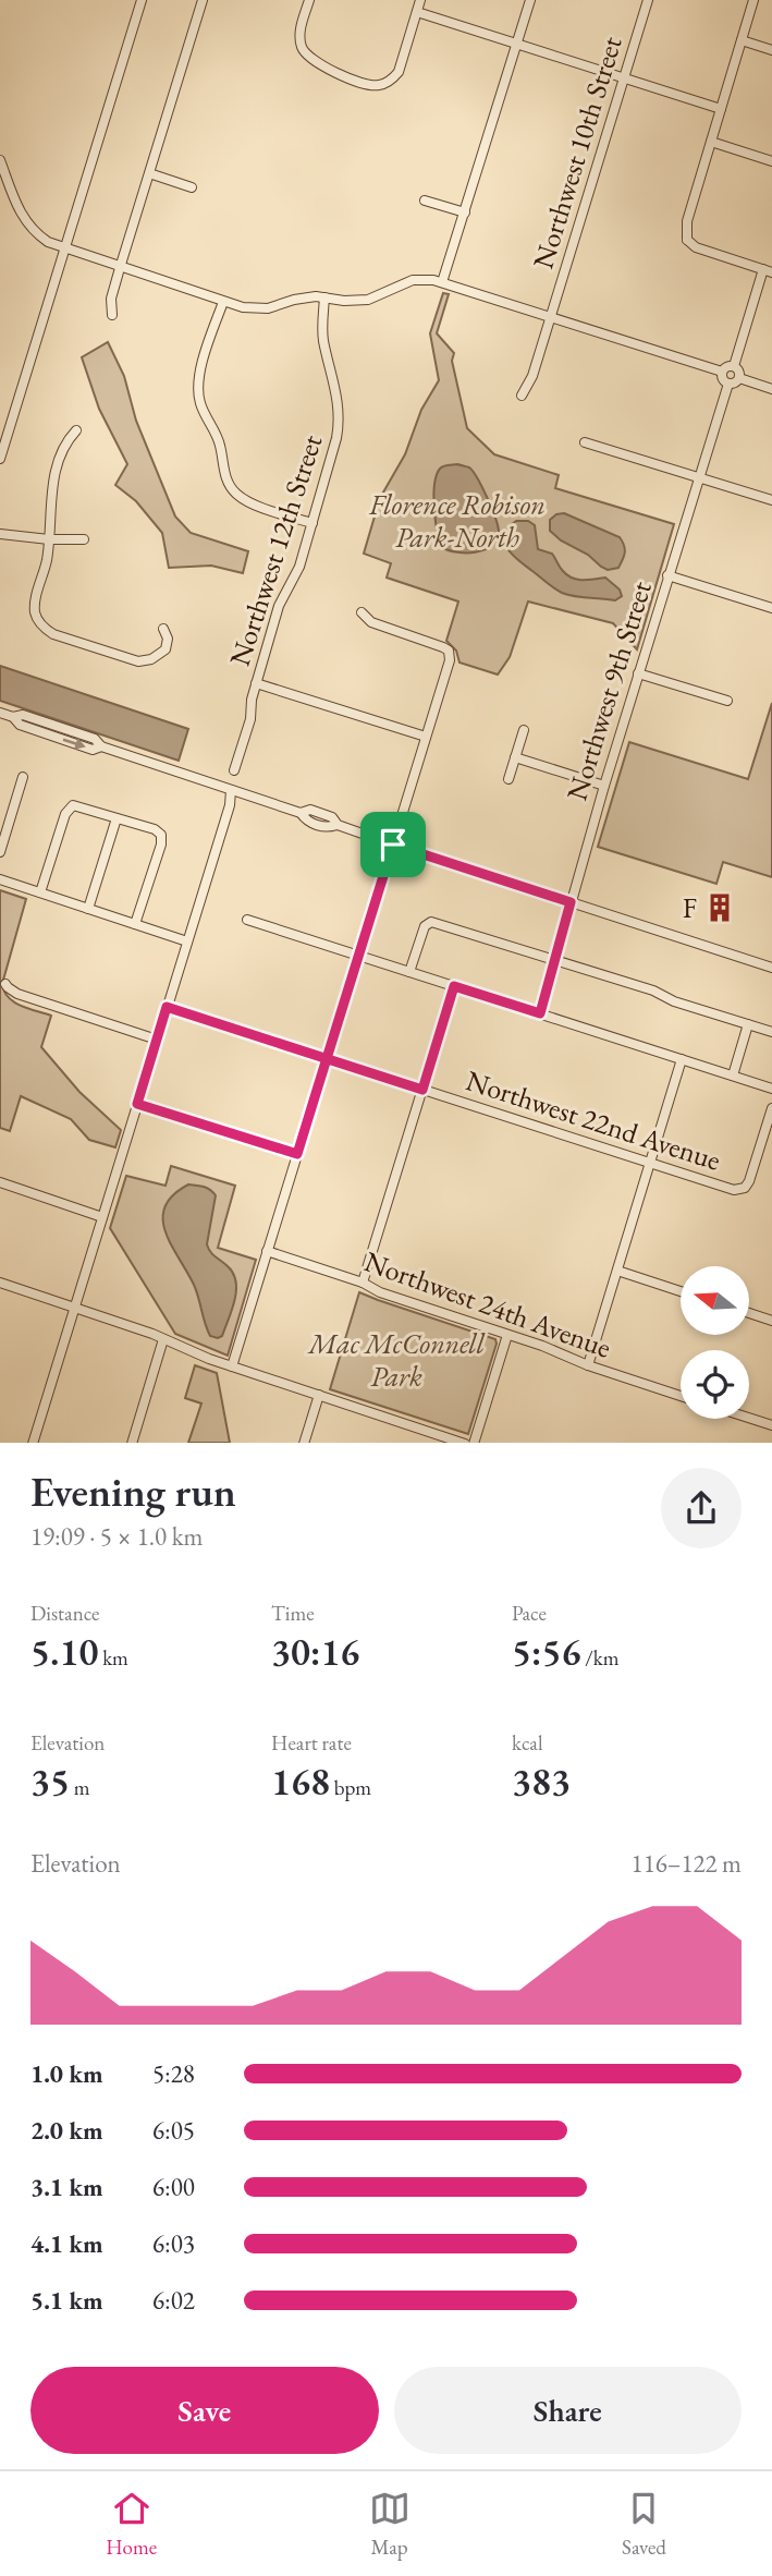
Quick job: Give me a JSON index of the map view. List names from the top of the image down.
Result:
{
  "streets": {
    "street": [
      "Northwest 10th Street",
      "Northwest 12th Street",
      "Northwest 9th Street",
      "Northwest 22nd Avenue",
      "Northwest 24th Avenue"
    ]
  },
  "parks": ["Florence Robison Park-North", "Mac McConnell Park"],
  "places": {
    "building": ["F"]
  },
  "north": "left",
  "page": {
    "heading": ["Evening run", "19:09 · 5 × 1.0 km"],
    "stats": [
      ["Distance", "5.10 km"],
      ["Time", "30:16"],
      ["Pace", "5:56 /km"],
      ["Elevation", "35 m"],
      ["Heart rate", "168 bpm"],
      ["kcal", "383"]
    ],
    "chart": ["Elevation", "116–122 m"],
    "list": [
      {
        "name": "1.0 km",
        "note": "5:28"
      },
      {
        "name": "2.0 km",
        "note": "6:05"
      },
      {
        "name": "3.1 km",
        "note": "6:00"
      },
      {
        "name": "4.1 km",
        "note": "6:03"
      },
      {
        "name": "5.1 km",
        "note": "6:02"
      }
    ],
    "buttons": ["Save", "Share"],
    "tabs": ["Home", "Map", "Saved"]
  }
}
